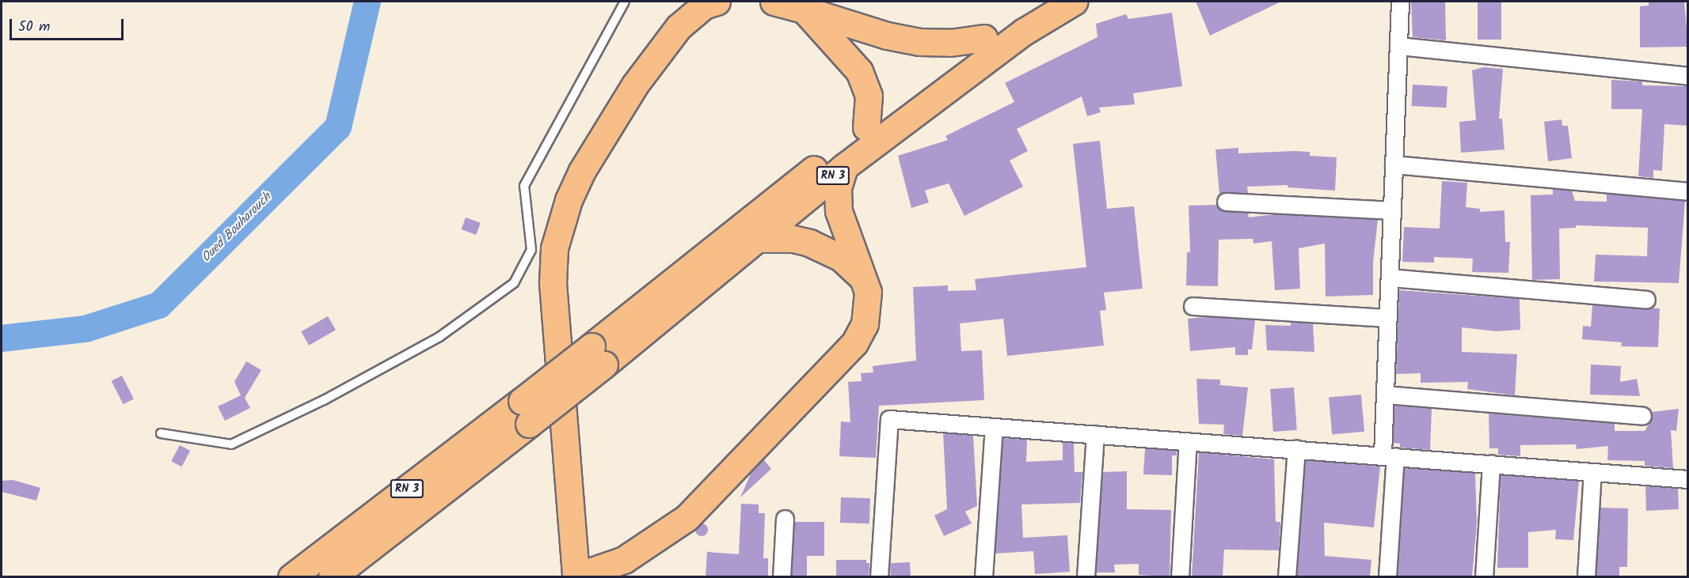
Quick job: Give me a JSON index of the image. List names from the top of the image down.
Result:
{
  "streets": {
    "highway": ["RN 3"]
  },
  "water": ["Oued Bouharouch"],
  "scale_bar": "50 m"
}
